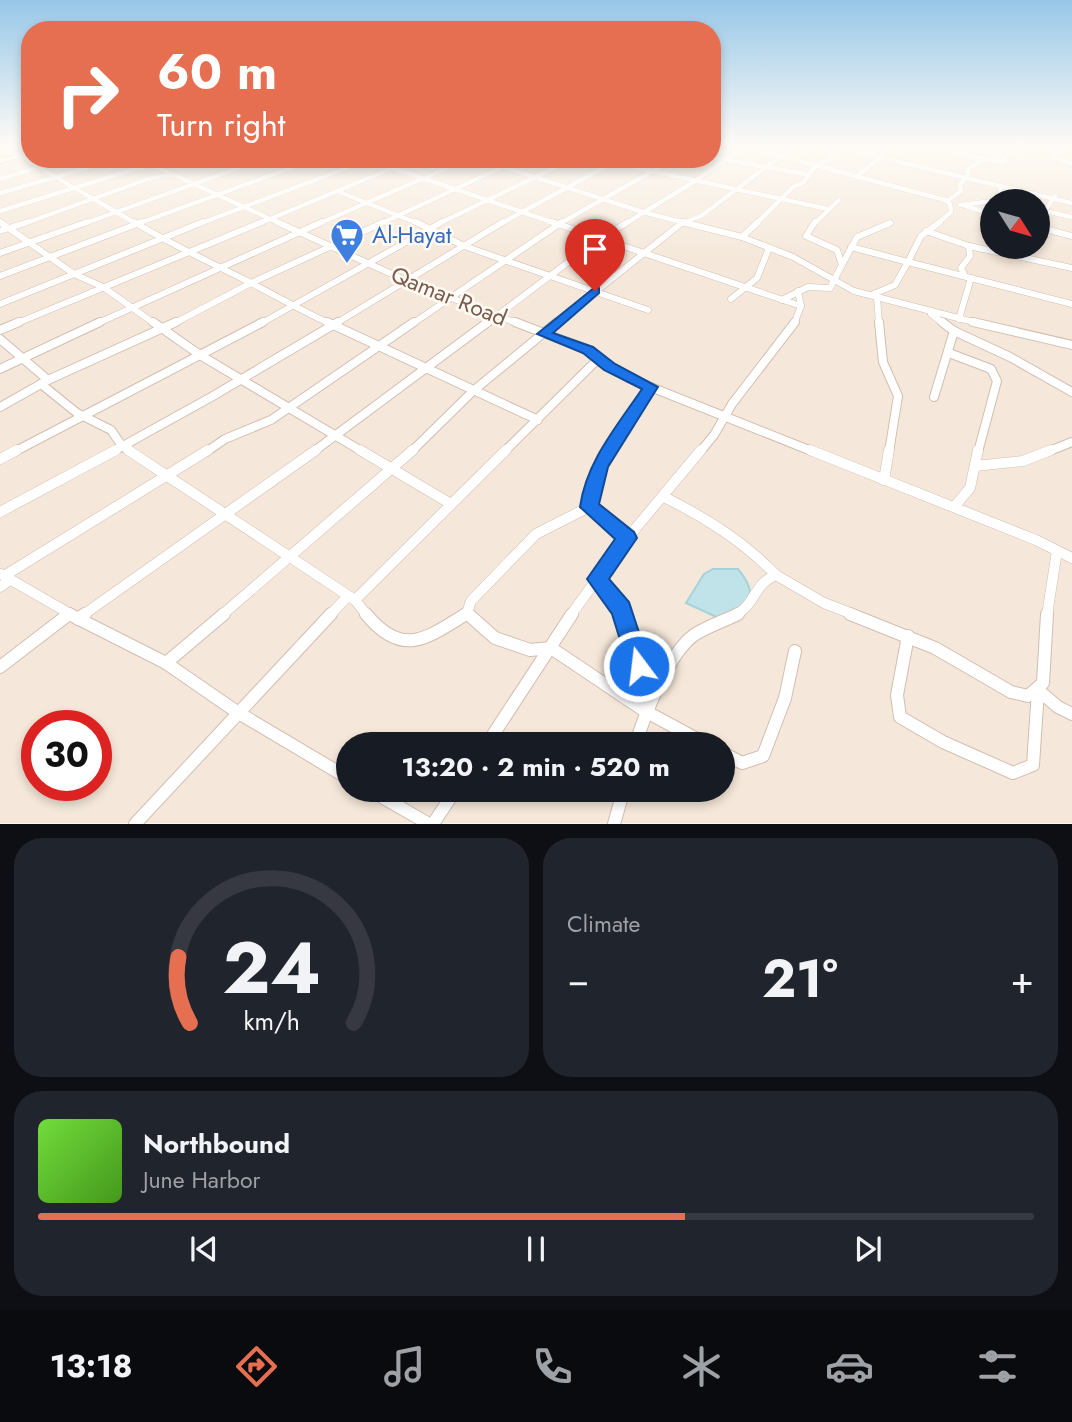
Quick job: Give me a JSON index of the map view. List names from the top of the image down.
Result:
{
  "streets": {
    "street": ["Qamar Road"]
  },
  "places": {
    "supermarket": ["Al-Hayat"]
  },
  "north": "bottom right",
  "page": {
    "turn": ["60 m", "Turn right"],
    "limit": "30",
    "trip": "13:20 · 2 min · 520 m",
    "tile": "Climate",
    "heat": ["−", "21°", "+"],
    "song": ["Northbound", "June Harbor"],
    "tabs": "13:18",
    "gauge": ["24", "km/h"]
  }
}
